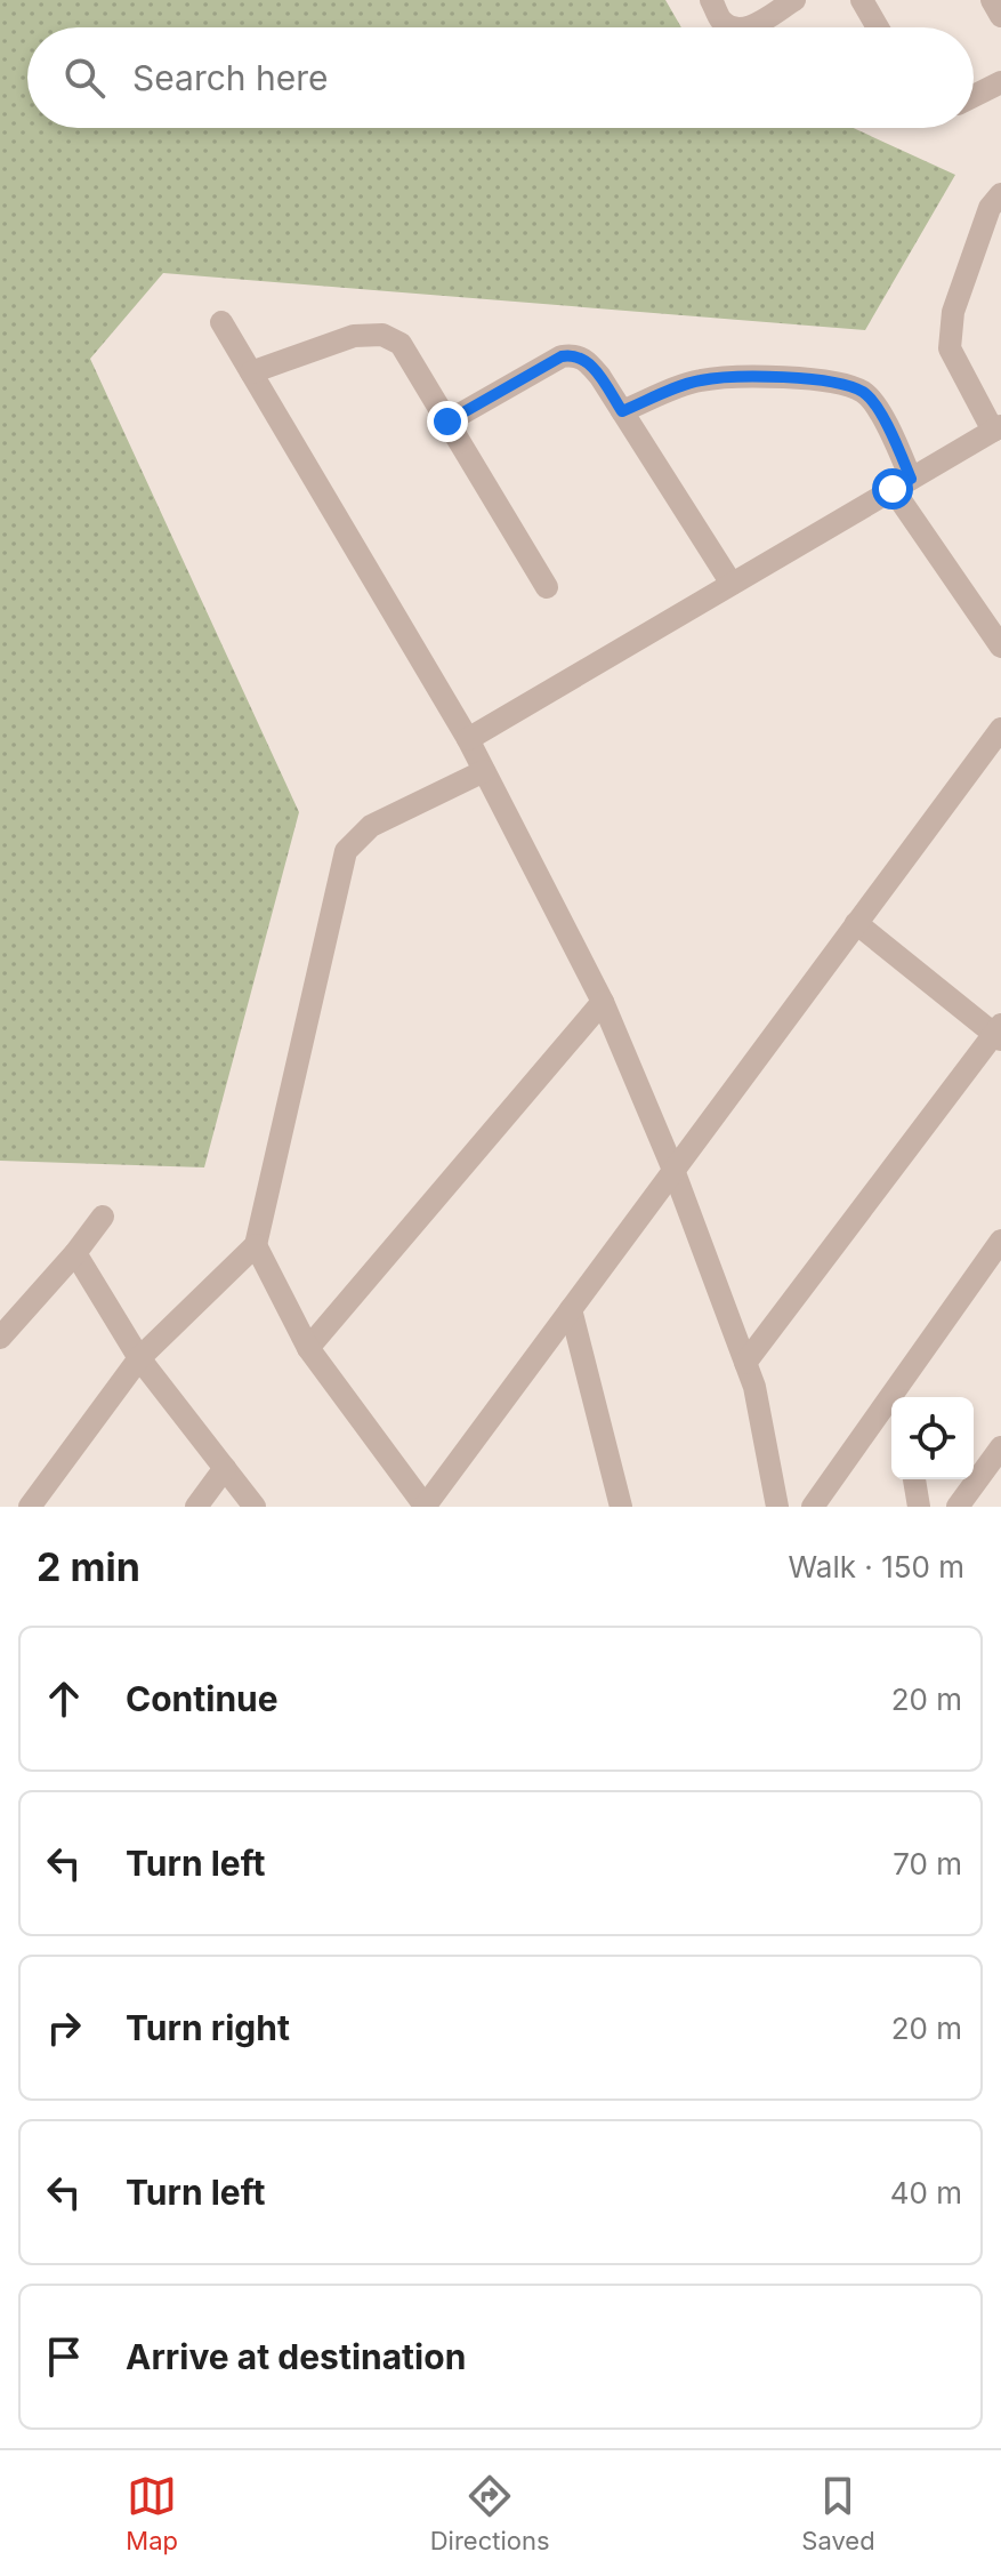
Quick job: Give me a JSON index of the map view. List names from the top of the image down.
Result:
{
  "page": {
    "search": "Search here",
    "heading": ["2 min", "Walk · 150 m"],
    "list": [
      ["Continue", "20 m"],
      ["Turn left", "70 m"],
      ["Turn right", "20 m"],
      ["Turn left", "40 m"],
      "Arrive at destination"
    ],
    "nav": ["Map", "Directions", "Saved"]
  }
}
